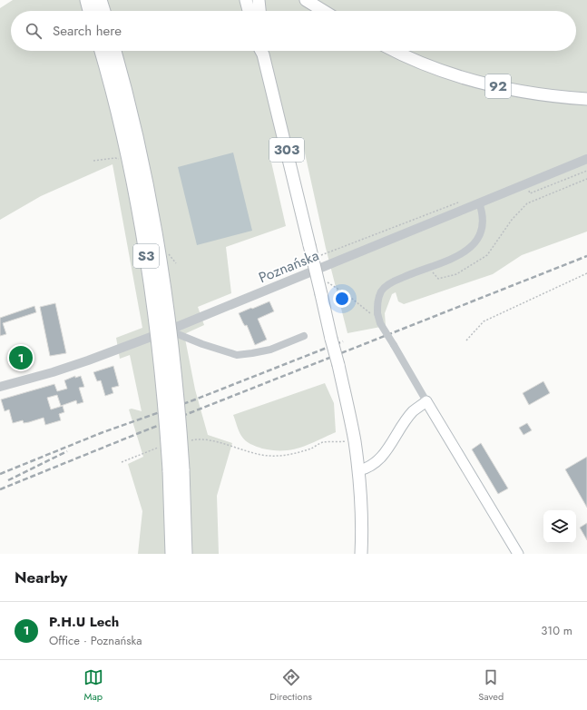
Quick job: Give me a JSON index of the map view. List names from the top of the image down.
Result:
{
  "streets": {
    "highway": ["S3"],
    "main road": ["92", "303"],
    "street": ["Poznańska"]
  },
  "page": {
    "search": "Search here",
    "pins": "1",
    "heading": "Nearby",
    "list": [
      {
        "mark": "1",
        "name": "P.H.U Lech",
        "note": "Office · Poznańska",
        "value": "310 m"
      }
    ],
    "nav": ["Map", "Directions", "Saved"]
  }
}
